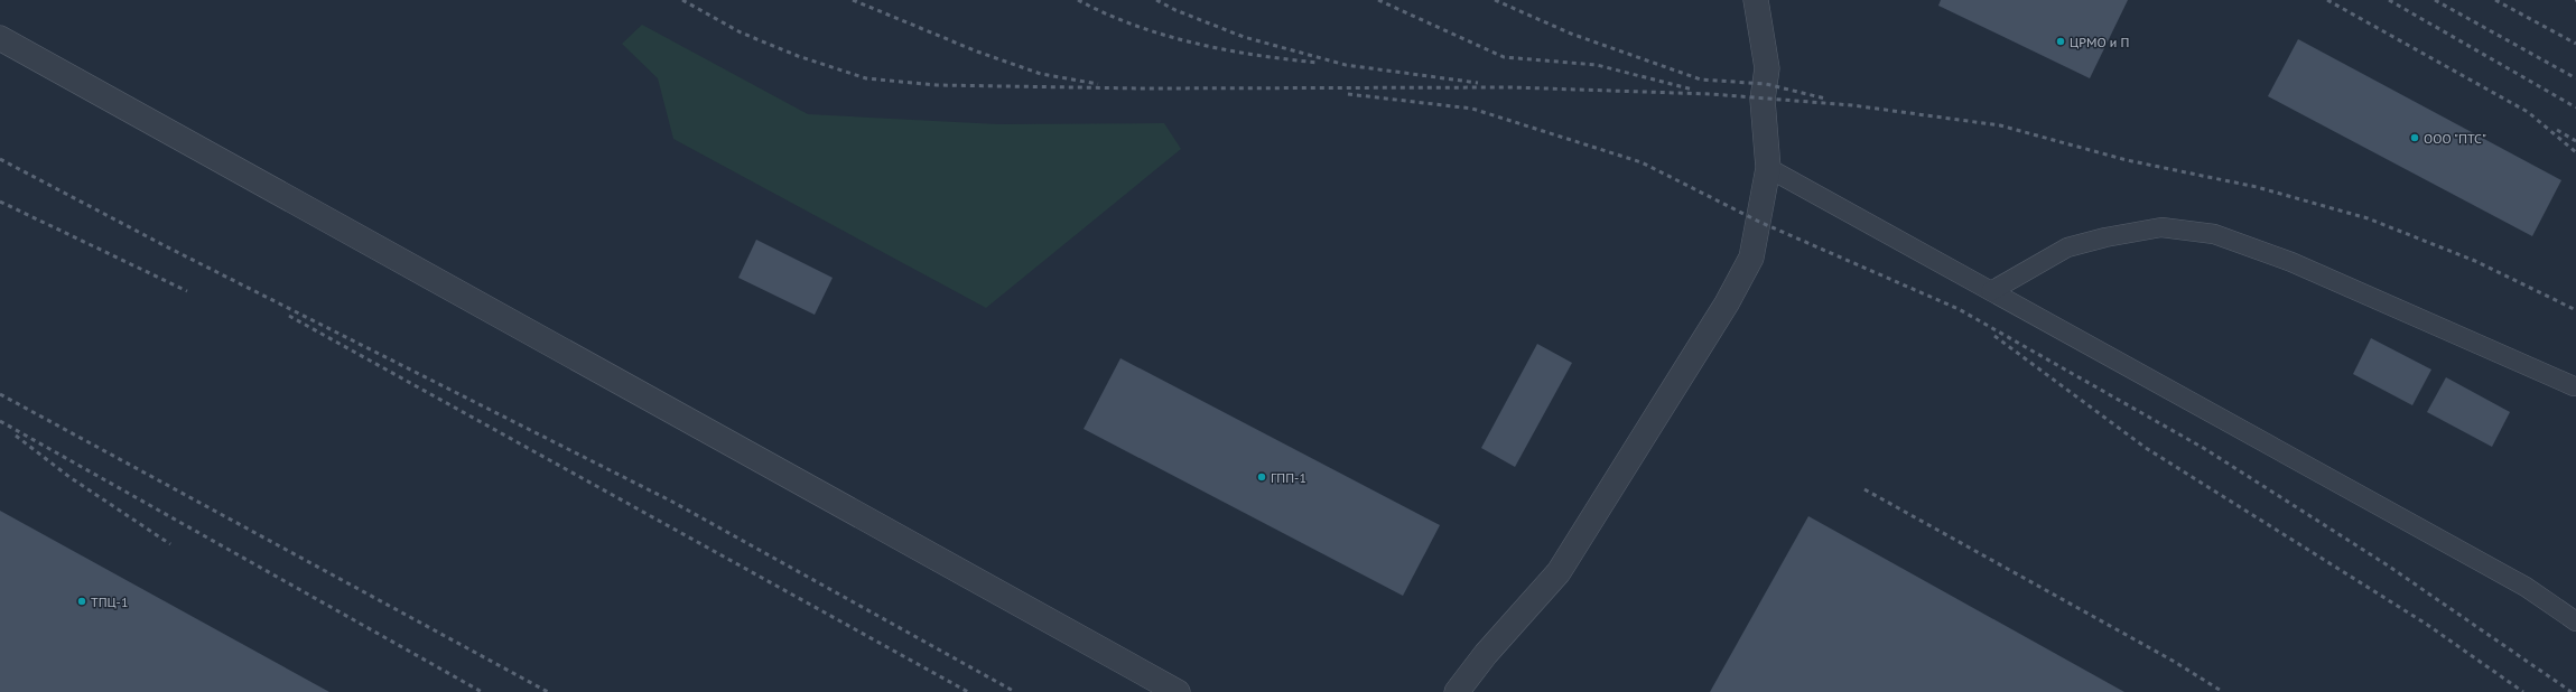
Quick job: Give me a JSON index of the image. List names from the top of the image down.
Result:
{
  "places": [
    "ЦРМО и П",
    "ООО \"ПТС\"",
    "ГПП-1",
    "ТПЦ-1"
  ]
}
